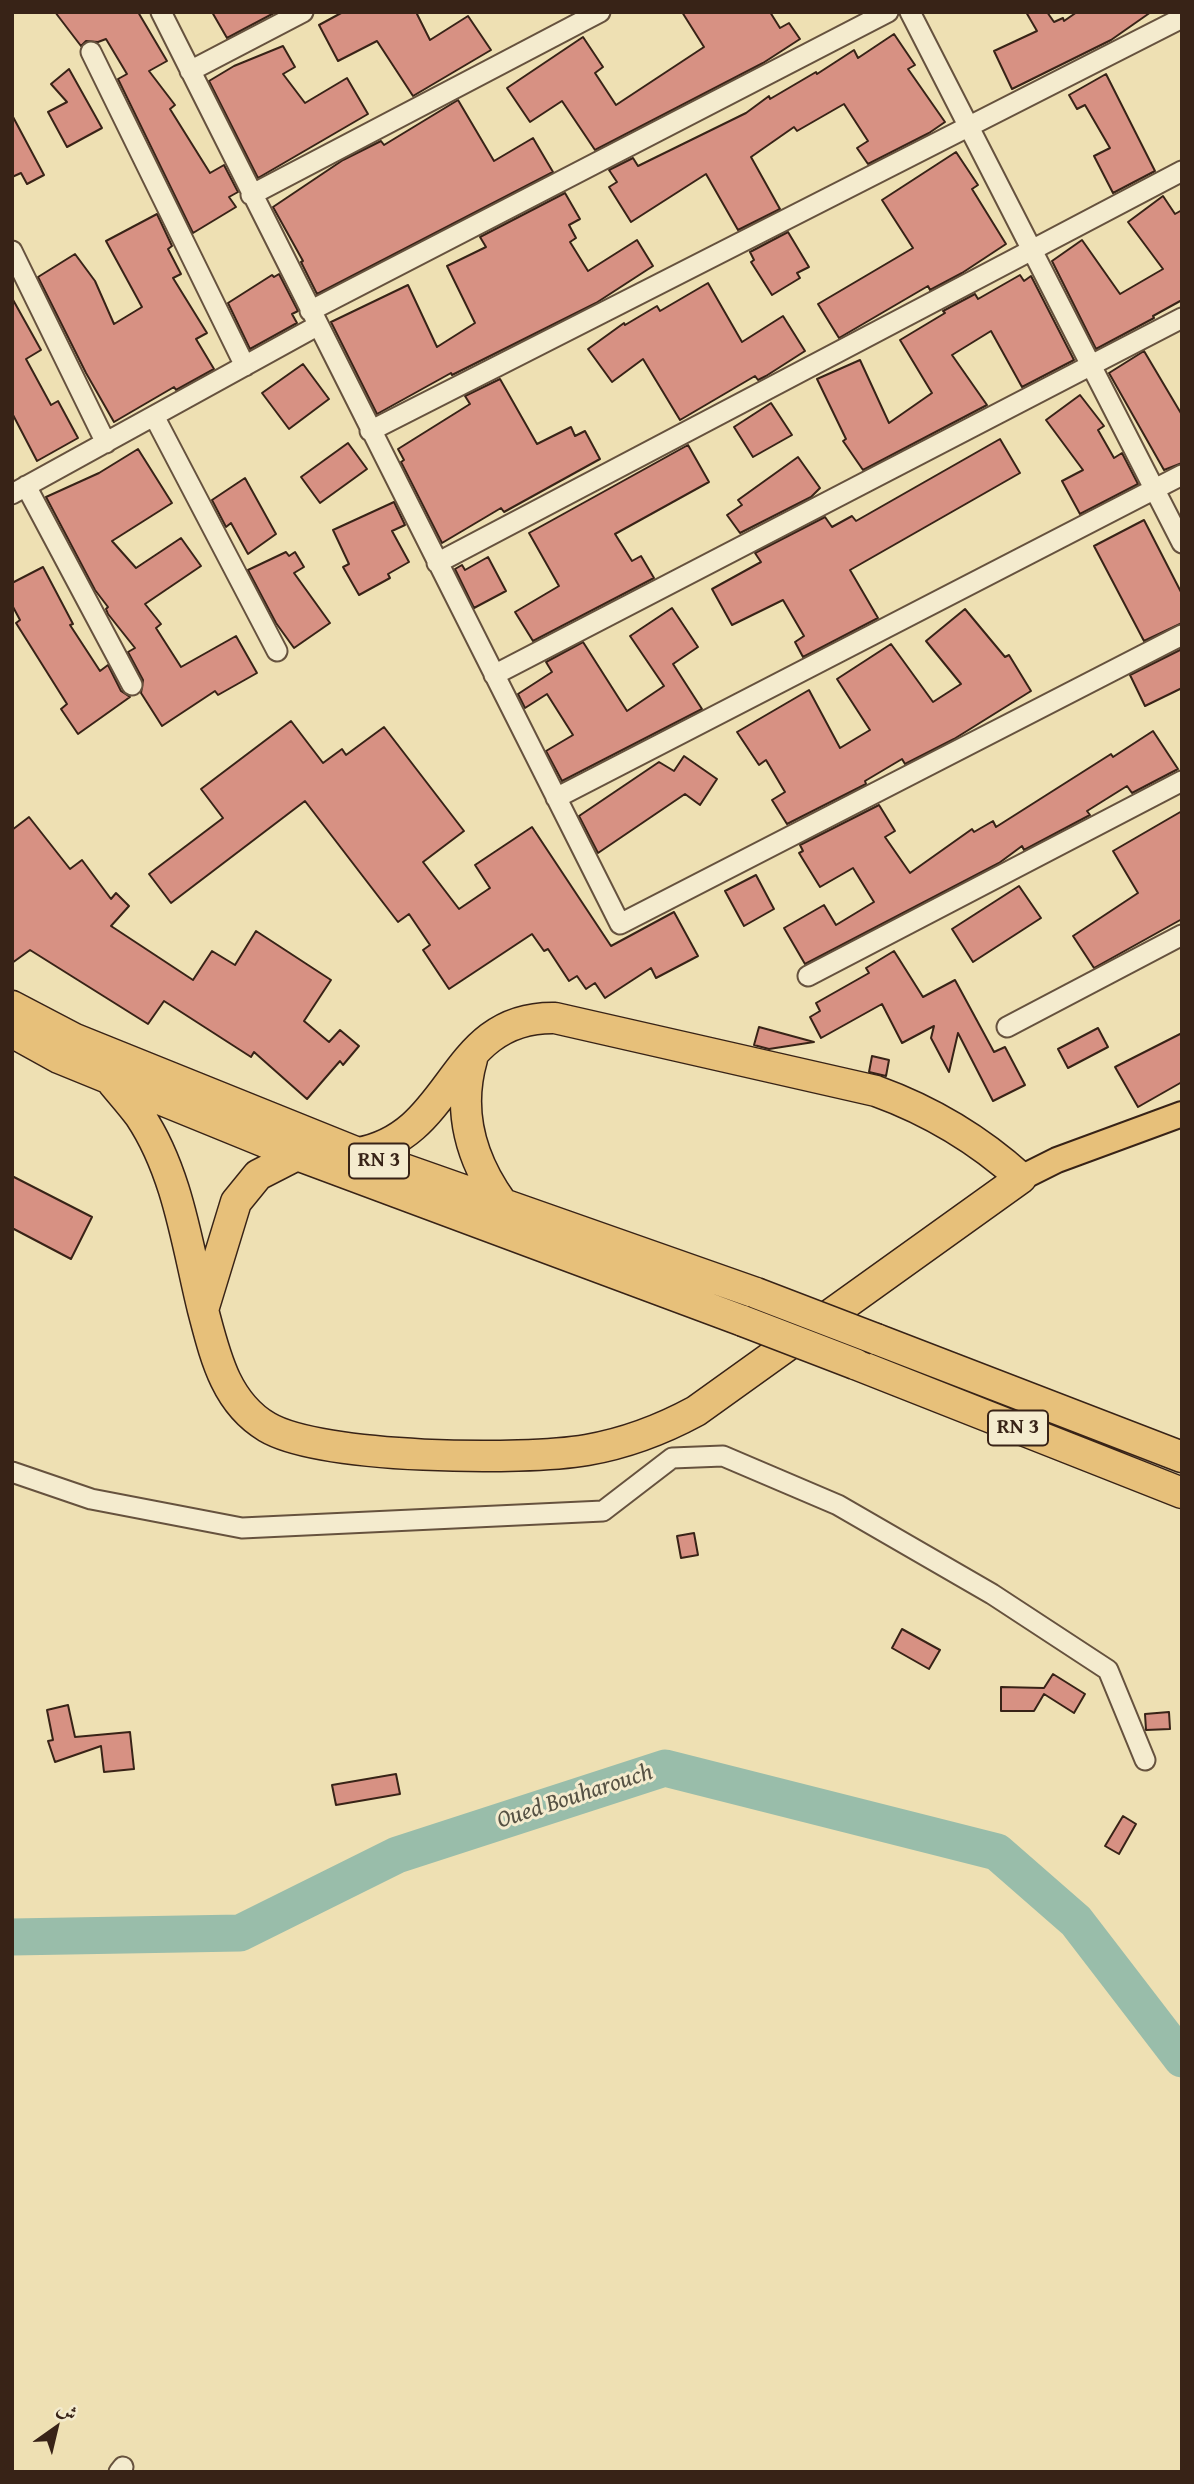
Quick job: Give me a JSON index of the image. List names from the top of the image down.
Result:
{
  "streets": {
    "highway": ["RN 3"]
  },
  "water": ["Oued Bouharouch"],
  "north": "top right"
}
